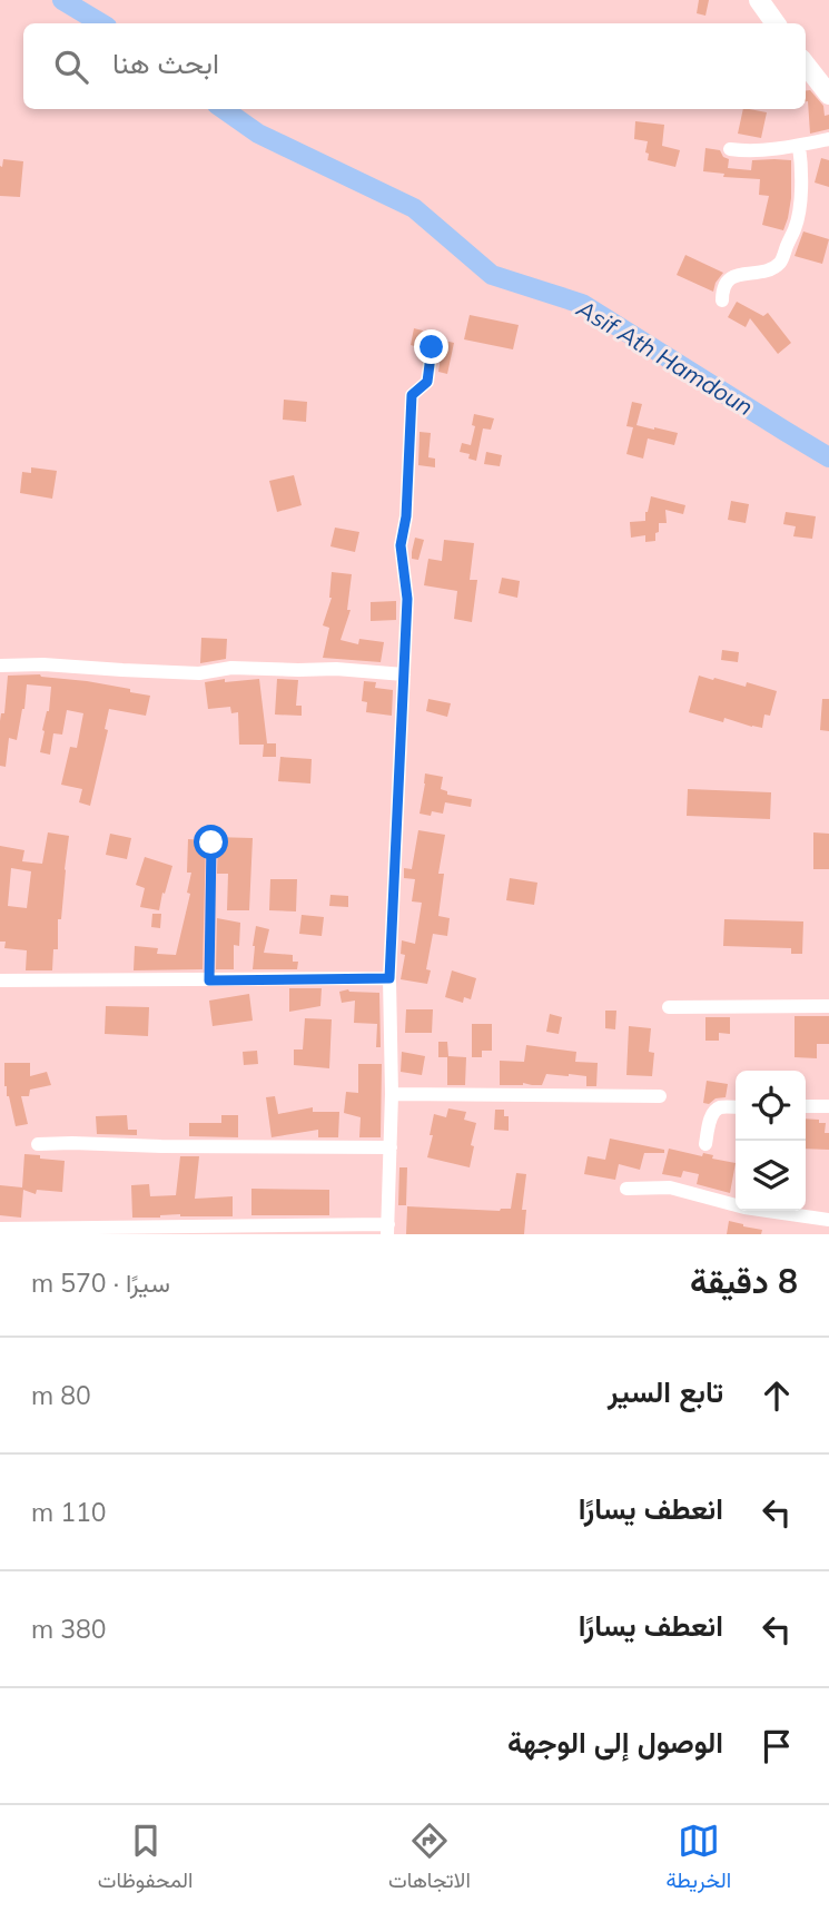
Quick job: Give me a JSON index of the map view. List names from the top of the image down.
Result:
{
  "water": ["Asif Ath Hamdoun"],
  "page": {
    "search": "ابحث هنا",
    "heading": ["8 دقيقة", "سيرًا · 570 m"],
    "list": [
      ["تابع السير", "80 m"],
      ["انعطف يسارًا", "110 m"],
      ["انعطف يسارًا", "380 m"],
      "الوصول إلى الوجهة"
    ],
    "nav": ["الخريطة", "الاتجاهات", "المحفوظات"]
  }
}
